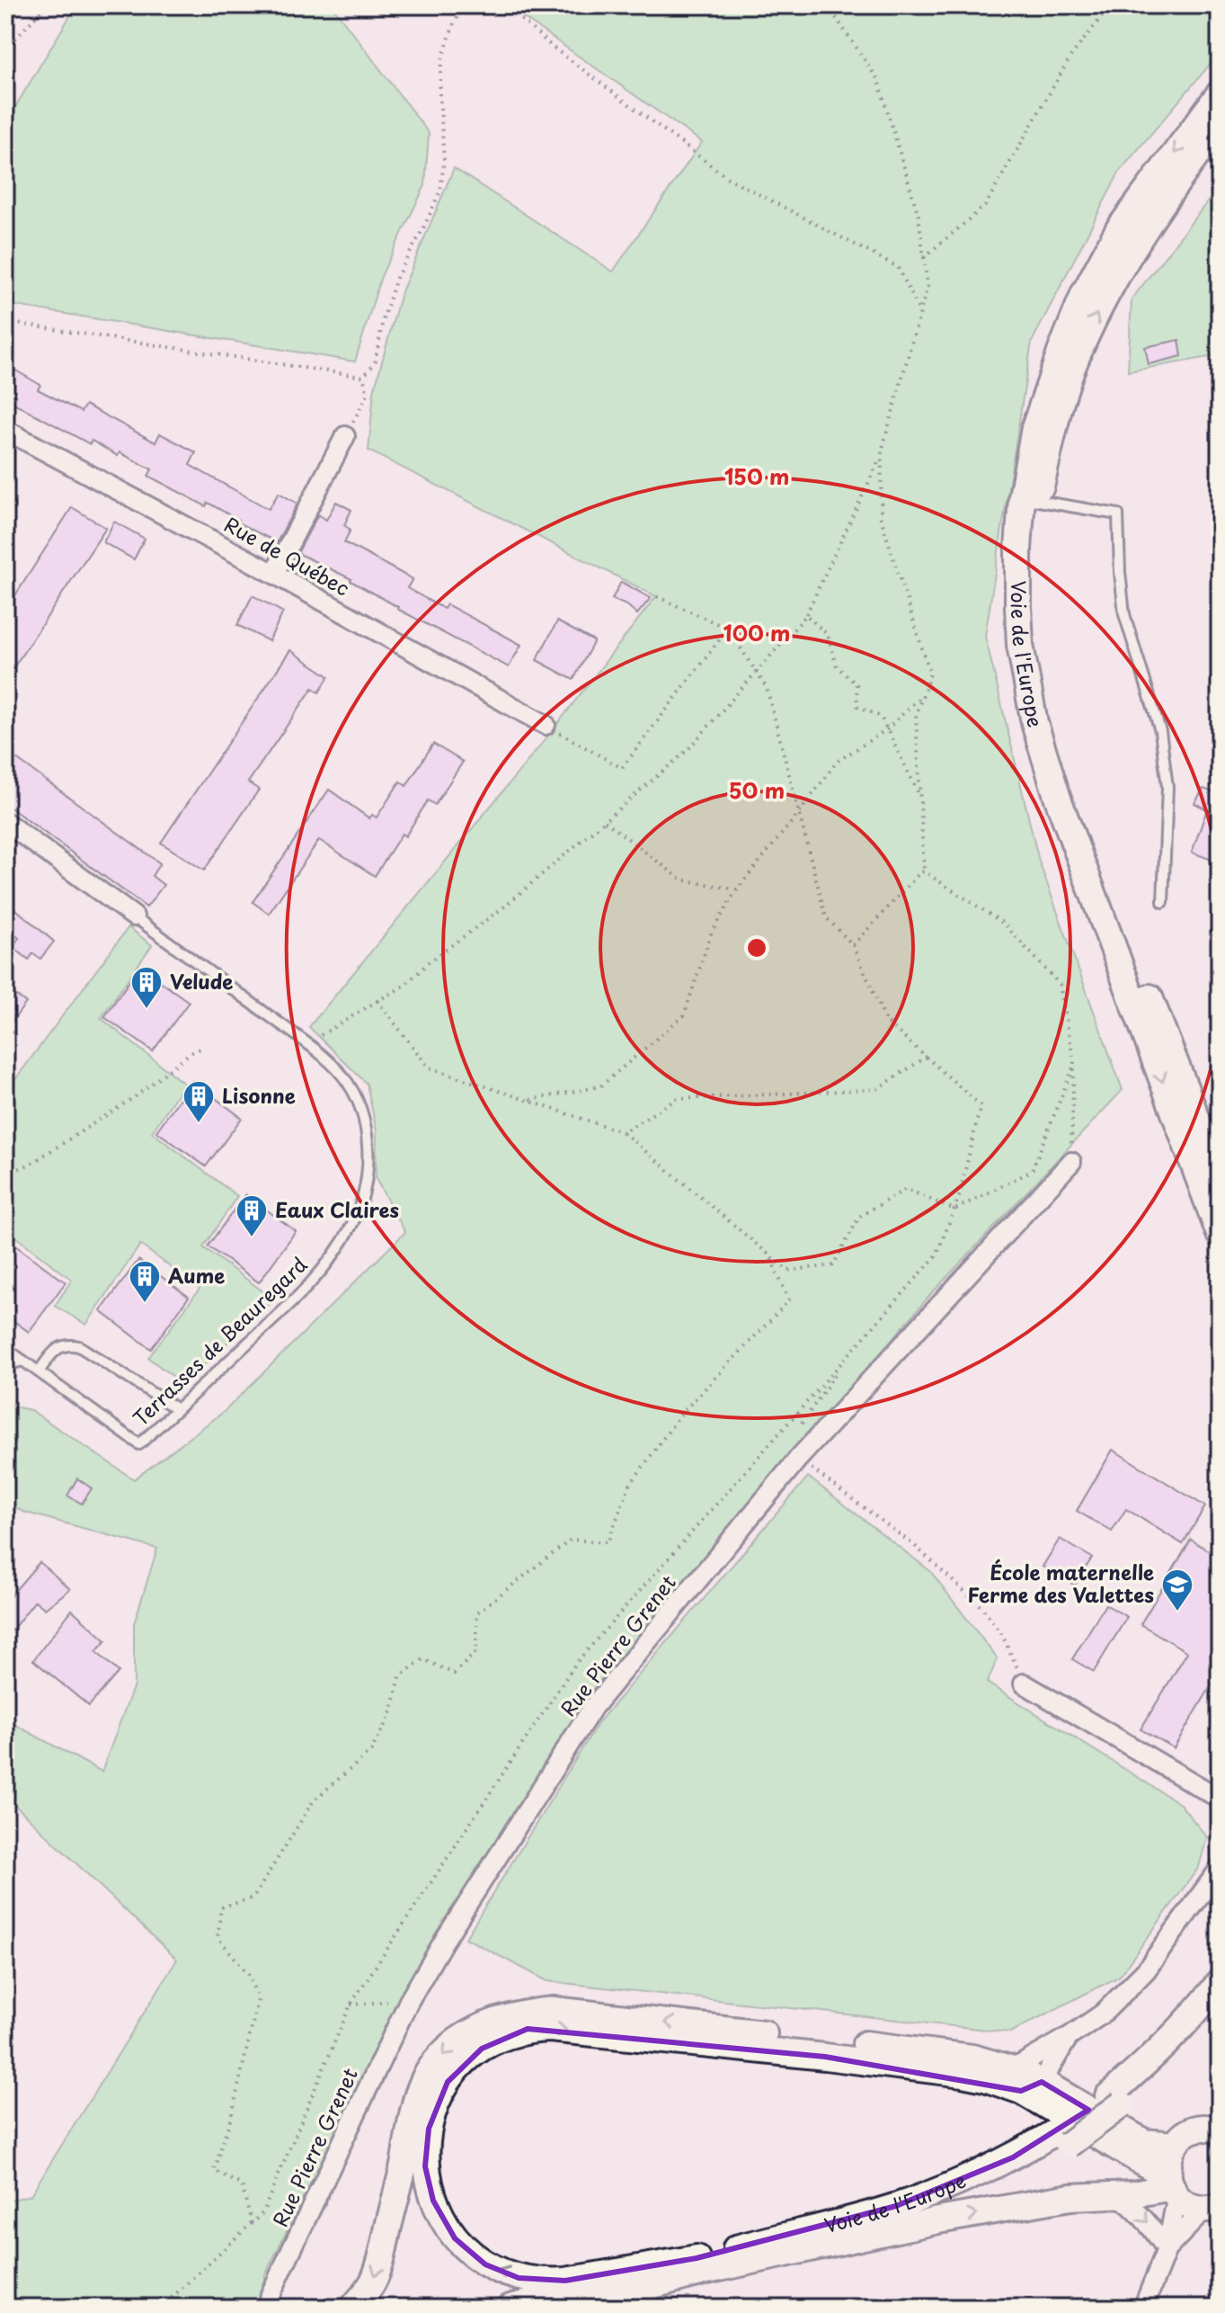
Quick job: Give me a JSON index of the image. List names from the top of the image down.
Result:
{
  "streets": {
    "main road": ["Voie de l'Europe"],
    "street": ["Rue de Québec", "Rue Pierre Grenet"],
    "lane": ["Terrasses de Beauregard"]
  },
  "places": {
    "building": [
      "Velude",
      "Lisonne",
      "Eaux Claires",
      "Aume"
    ],
    "school or university": ["École maternelle Ferme des Valettes"]
  },
  "rings": ["150 m", "100 m", "50 m"]
}
